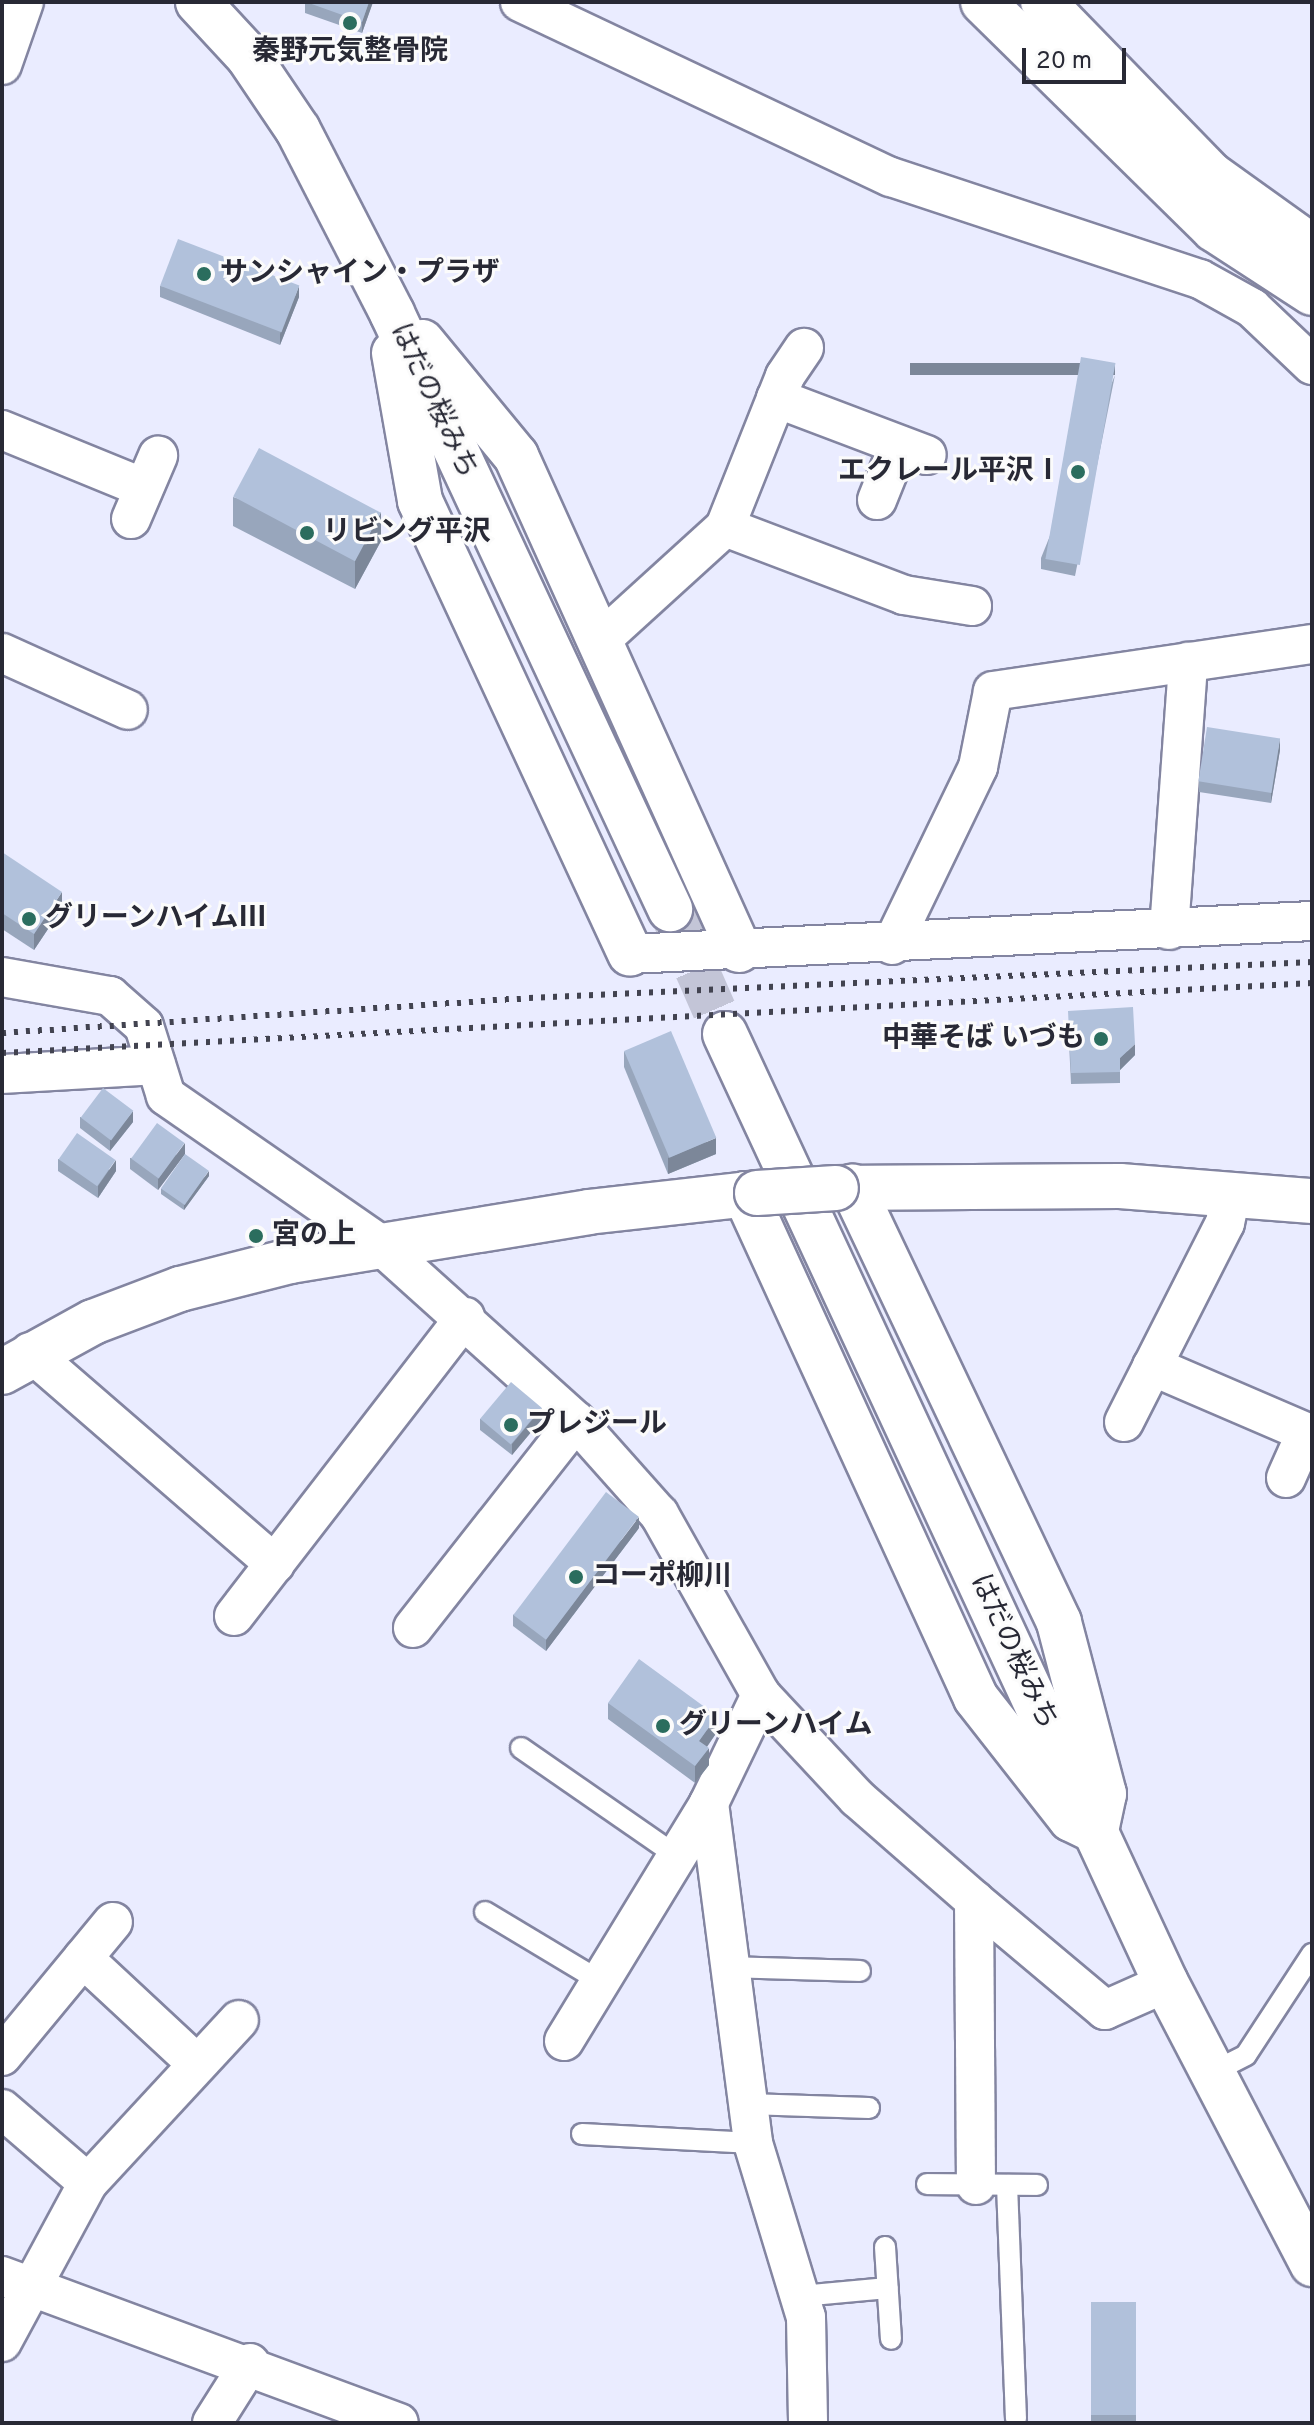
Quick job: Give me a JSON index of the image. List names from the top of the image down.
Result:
{
  "streets": {
    "main road": ["はだの桜みち"]
  },
  "places": [
    "秦野元気整骨院",
    "サンシャイン・プラザ",
    "エクレール平沢Ⅰ",
    "リビング平沢",
    "グリーンハイムⅢ",
    "中華そば いづも",
    "宮の上",
    "プレジール",
    "コーポ柳川",
    "グリーンハイム"
  ],
  "scale_bar": "20 m"
}
